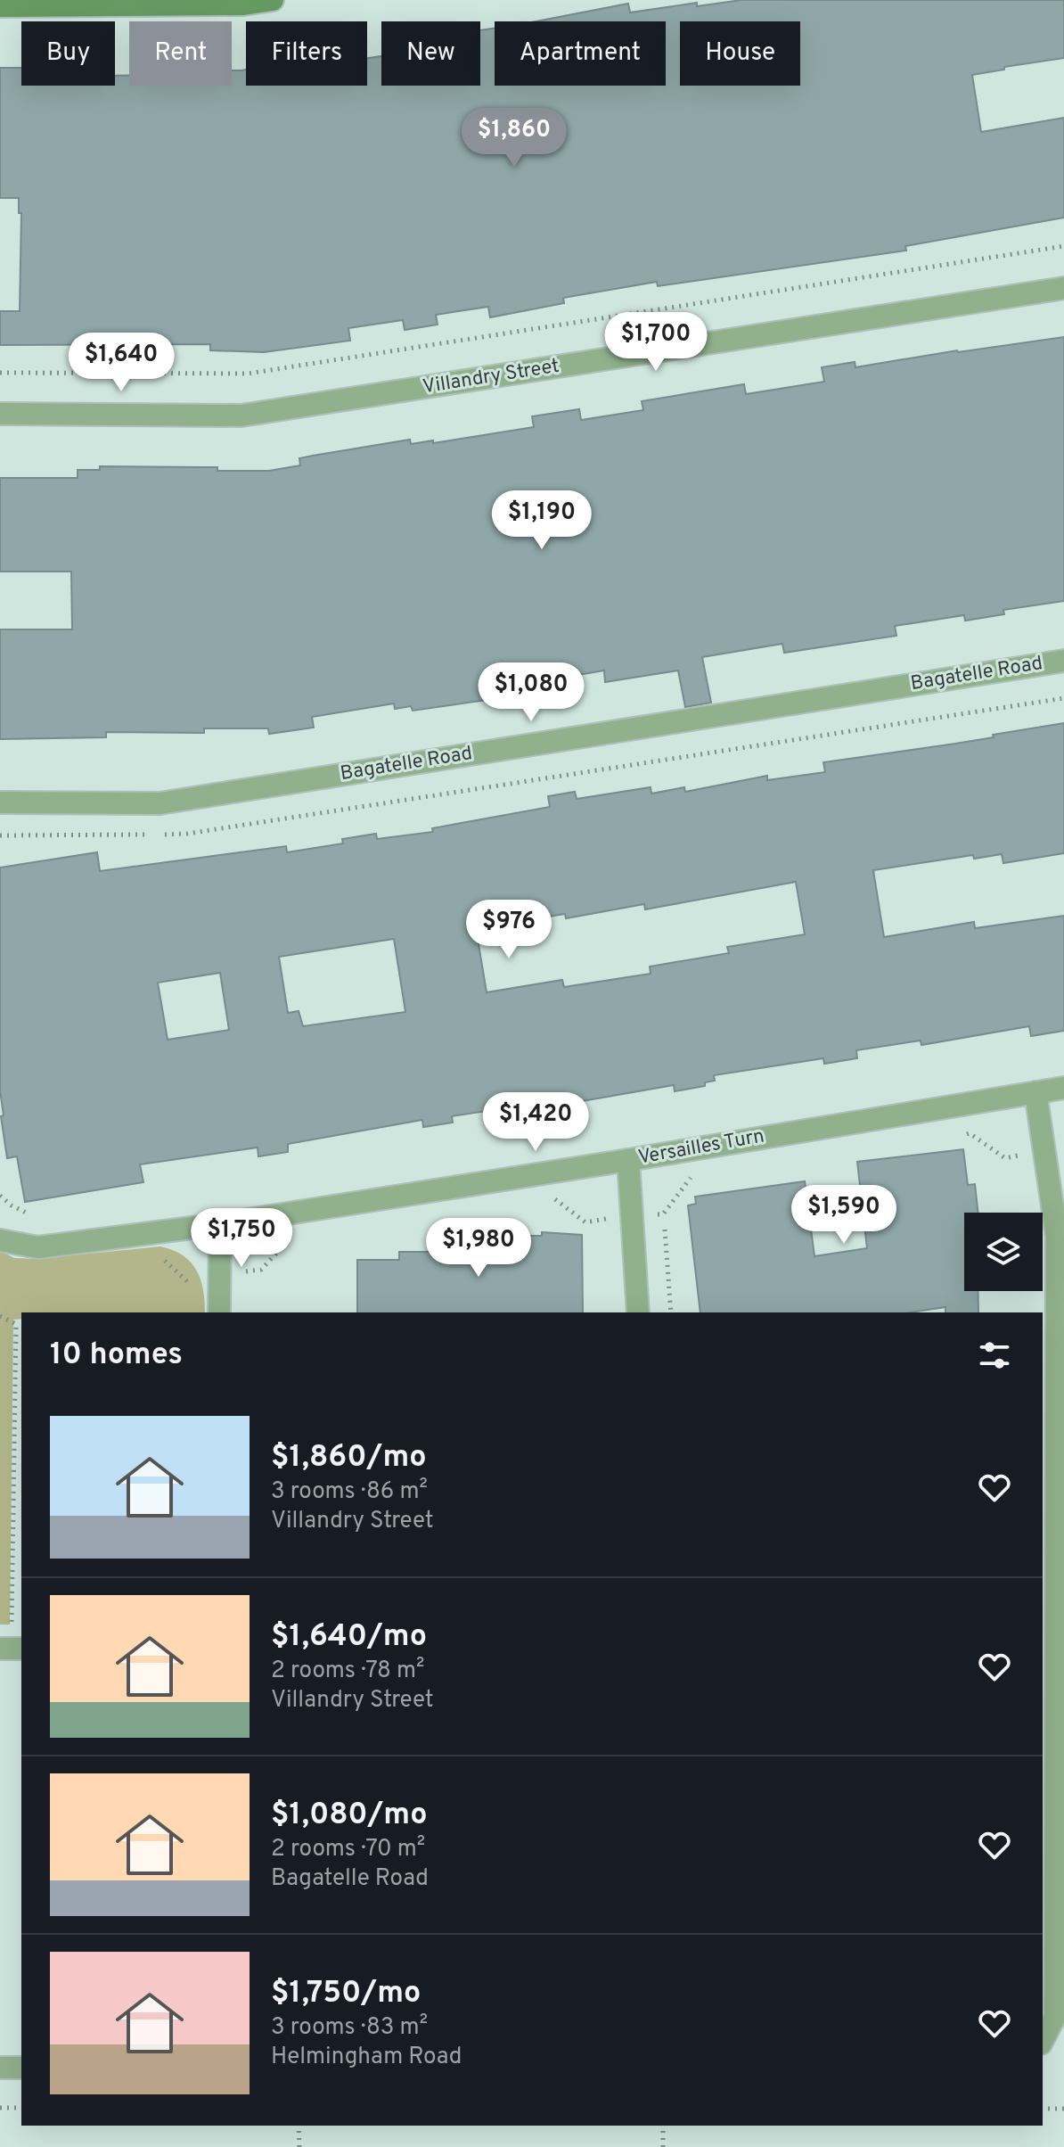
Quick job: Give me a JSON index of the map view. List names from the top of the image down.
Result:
{
  "streets": {
    "street": ["Villandry Street", "Bagatelle Road", "Versailles Turn"]
  },
  "page": {
    "chip": [
      "Buy",
      "Rent",
      "Filters",
      "New",
      "Apartment",
      "House"
    ],
    "price": [
      "$1,860",
      "$1,700",
      "$1,640",
      "$1,190",
      "$1,080",
      "$976",
      "$1,420",
      "$1,590",
      "$1,750",
      "$1,980"
    ],
    "heading": "10 homes",
    "list": [
      {
        "name": "$1,860/mo",
        "note": "3 rooms · 86 m² · Villandry Street"
      },
      {
        "name": "$1,640/mo",
        "note": "2 rooms · 78 m² · Villandry Street"
      },
      {
        "name": "$1,080/mo",
        "note": "2 rooms · 70 m² · Bagatelle Road"
      },
      {
        "name": "$1,750/mo",
        "note": "3 rooms · 83 m² · Helmingham Road"
      }
    ]
  }
}
